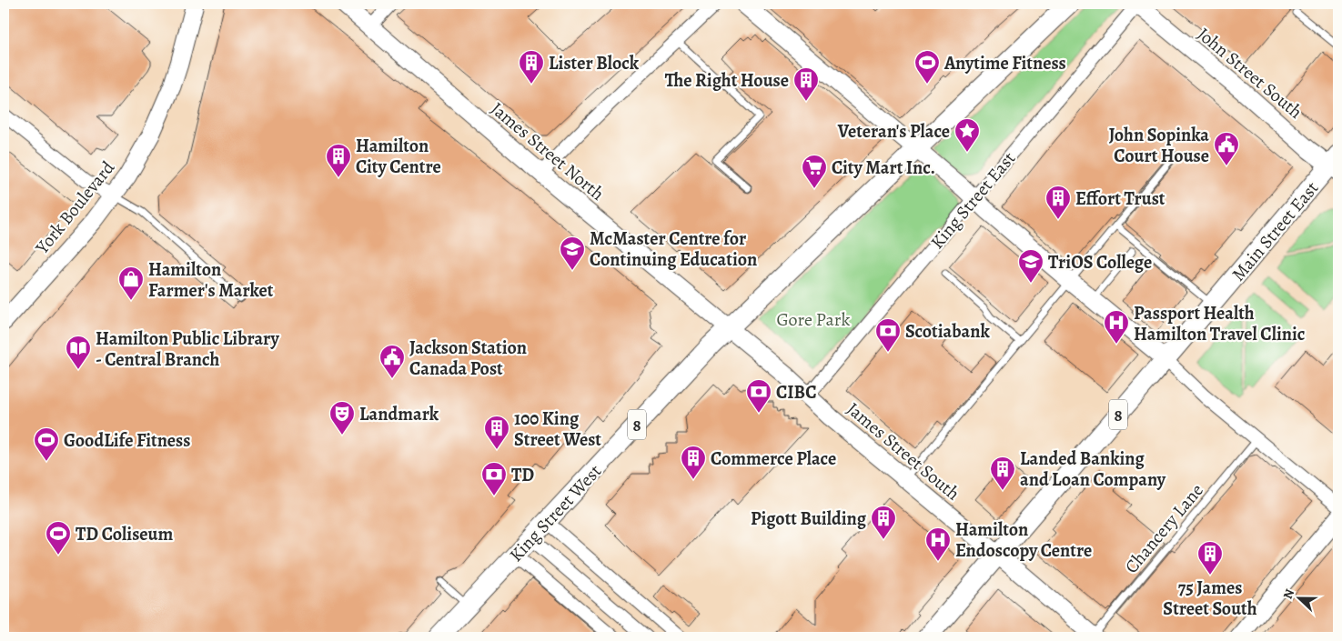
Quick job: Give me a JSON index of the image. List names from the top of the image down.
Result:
{
  "streets": {
    "main road": [
      "John Street South",
      "James Street North",
      "York Boulevard",
      "Main Street East",
      "8",
      "James Street South",
      "King Street West"
    ],
    "street": ["King Street East"],
    "lane": ["Chancery Lane"]
  },
  "crossings": [
    ["John Street South", "King Street East"],
    ["John Street South", "Main Street East"],
    ["James Street North", "8"],
    ["James Street North", "James Street South"],
    ["James Street North", "King Street West"],
    ["King Street East", "James Street South"],
    ["Main Street East", "8"],
    ["Main Street East", "James Street South"],
    ["8", "James Street South"],
    ["8", "King Street West"],
    ["James Street South", "King Street West"],
    ["James Street South", "Chancery Lane"]
  ],
  "parks": ["Gore Park"],
  "places": {
    "building": [
      "Lister Block",
      "The Right House",
      "Hamilton City Centre",
      "Effort Trust",
      "100 King Street West",
      "Commerce Place",
      "Landed Banking and Loan Company",
      "Pigott Building",
      "75 James Street South"
    ],
    "sports": ["Anytime Fitness", "GoodLife Fitness", "TD Coliseum"],
    "place": ["Veteran's Place"],
    "public building": ["John Sopinka Court House", "Jackson Station Canada Post"],
    "supermarket": ["City Mart Inc."],
    "school or university": ["McMaster Centre for Continuing Education", "TriOS College"],
    "shop": ["Hamilton Farmer's Market"],
    "hospital": ["Passport Health Hamilton Travel Clinic", "Hamilton Endoscopy Centre"],
    "bank": ["Scotiabank", "CIBC", "TD"],
    "library": ["Hamilton Public Library - Central Branch"],
    "theatre": ["Landmark"]
  },
  "north": "left"
}
